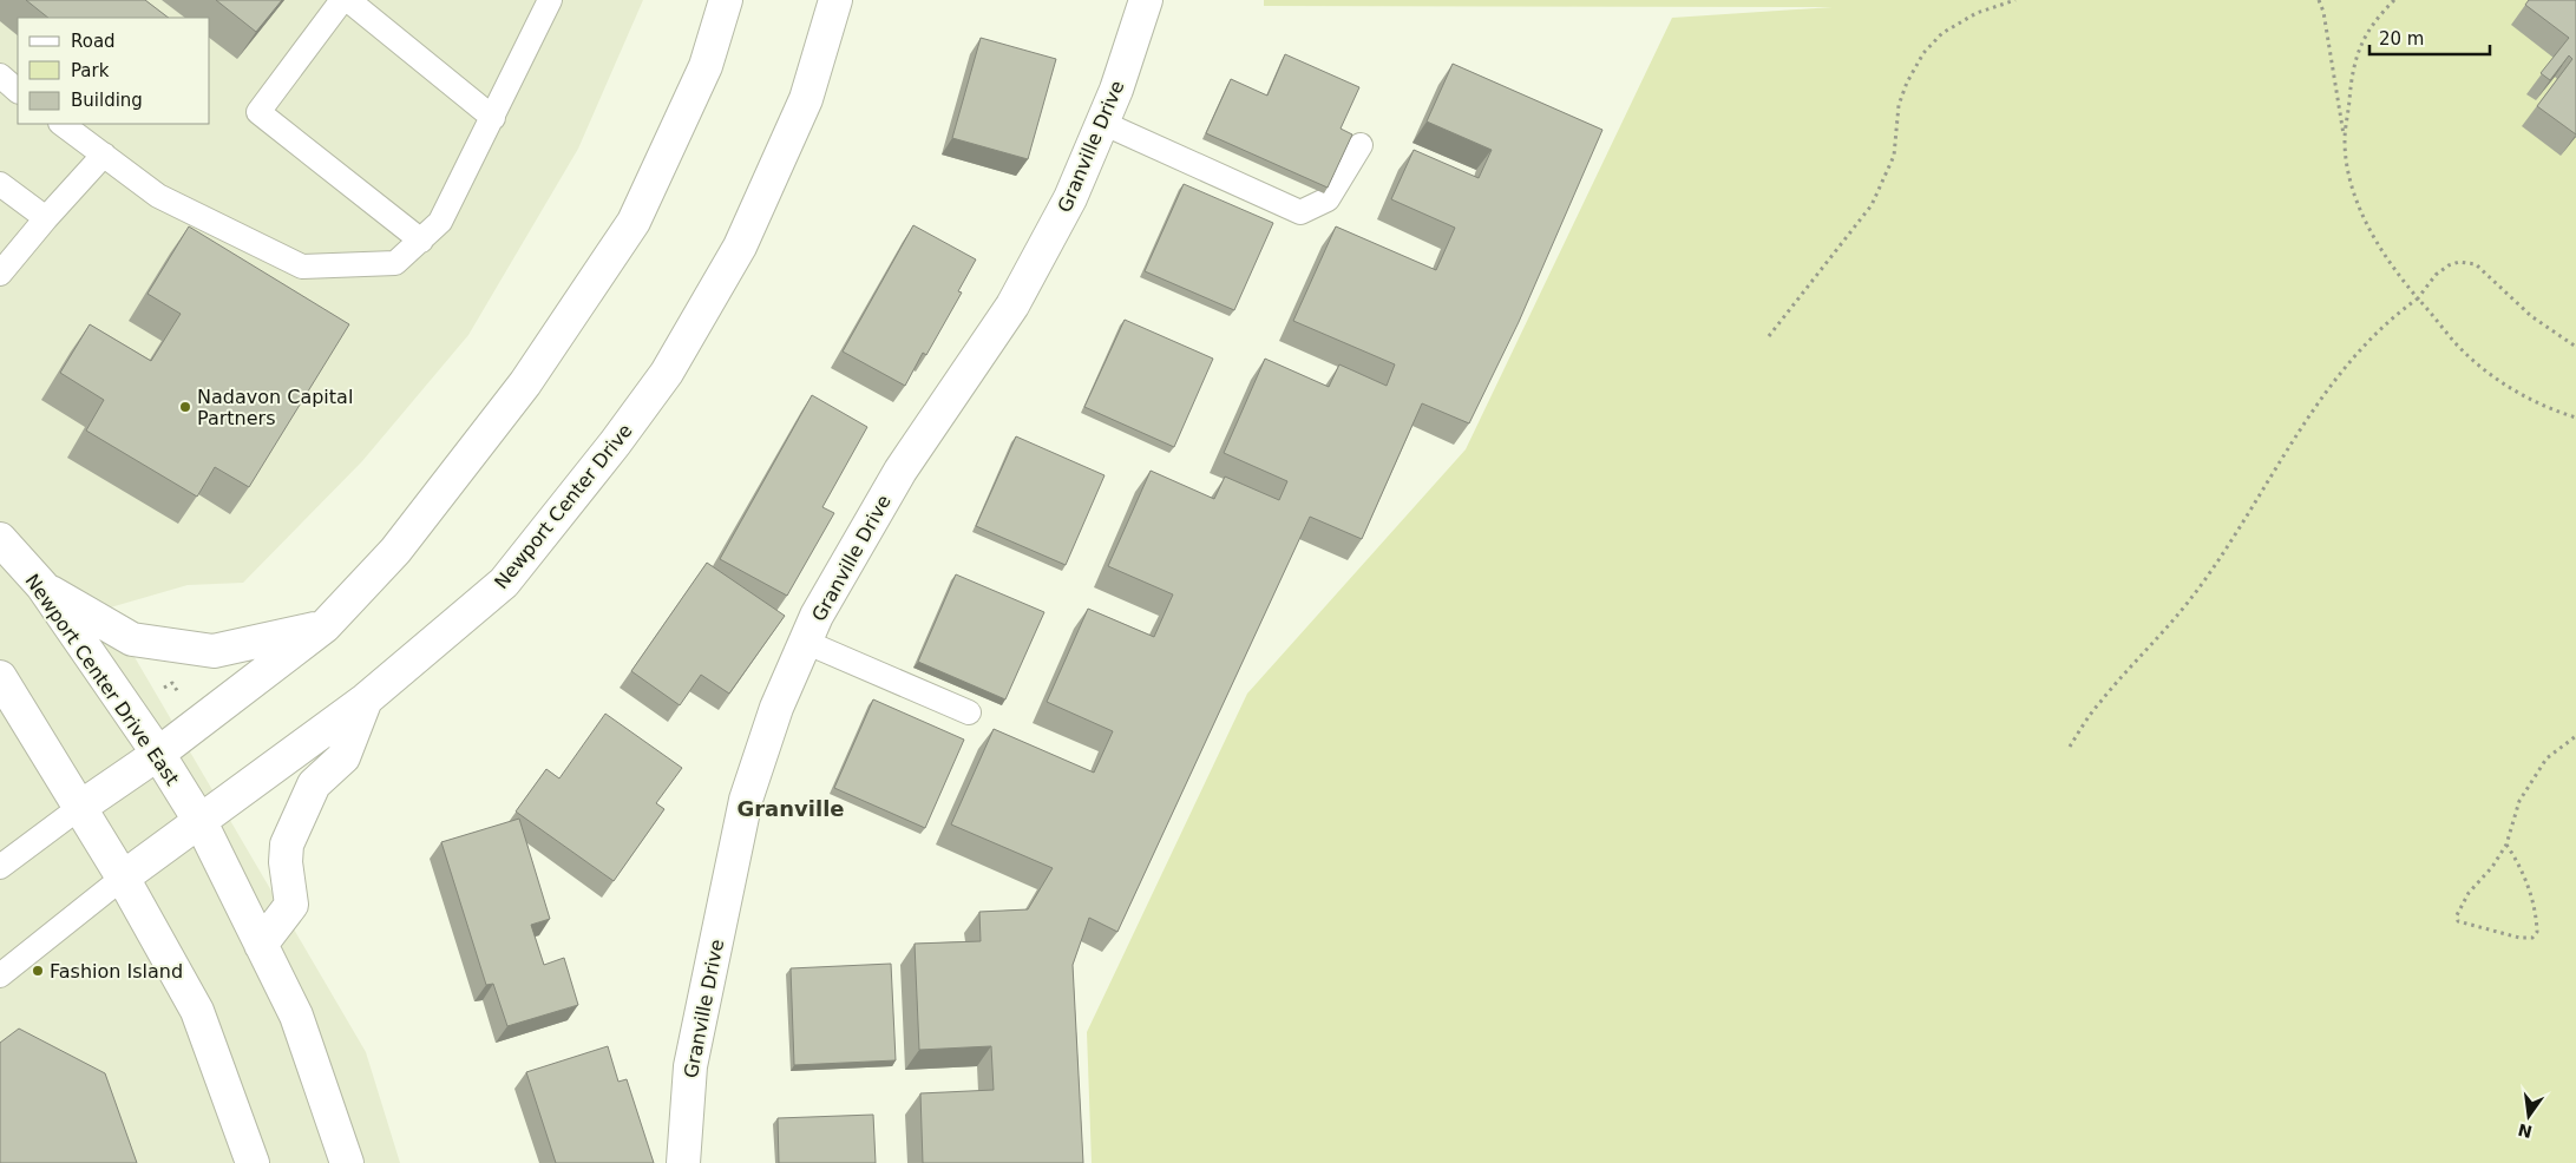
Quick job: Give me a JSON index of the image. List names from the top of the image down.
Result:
{
  "streets": {
    "main road": ["Granville Drive", "Newport Center Drive", "Newport Center Drive East"]
  },
  "crossings": [
    ["Newport Center Drive", "Newport Center Drive East"]
  ],
  "districts": ["Granville"],
  "places": ["Nadavon Capital Partners", "Fashion Island"],
  "legend": ["Road", "Park", "Building"],
  "scale_bar": "20 m",
  "north": "bottom"
}
